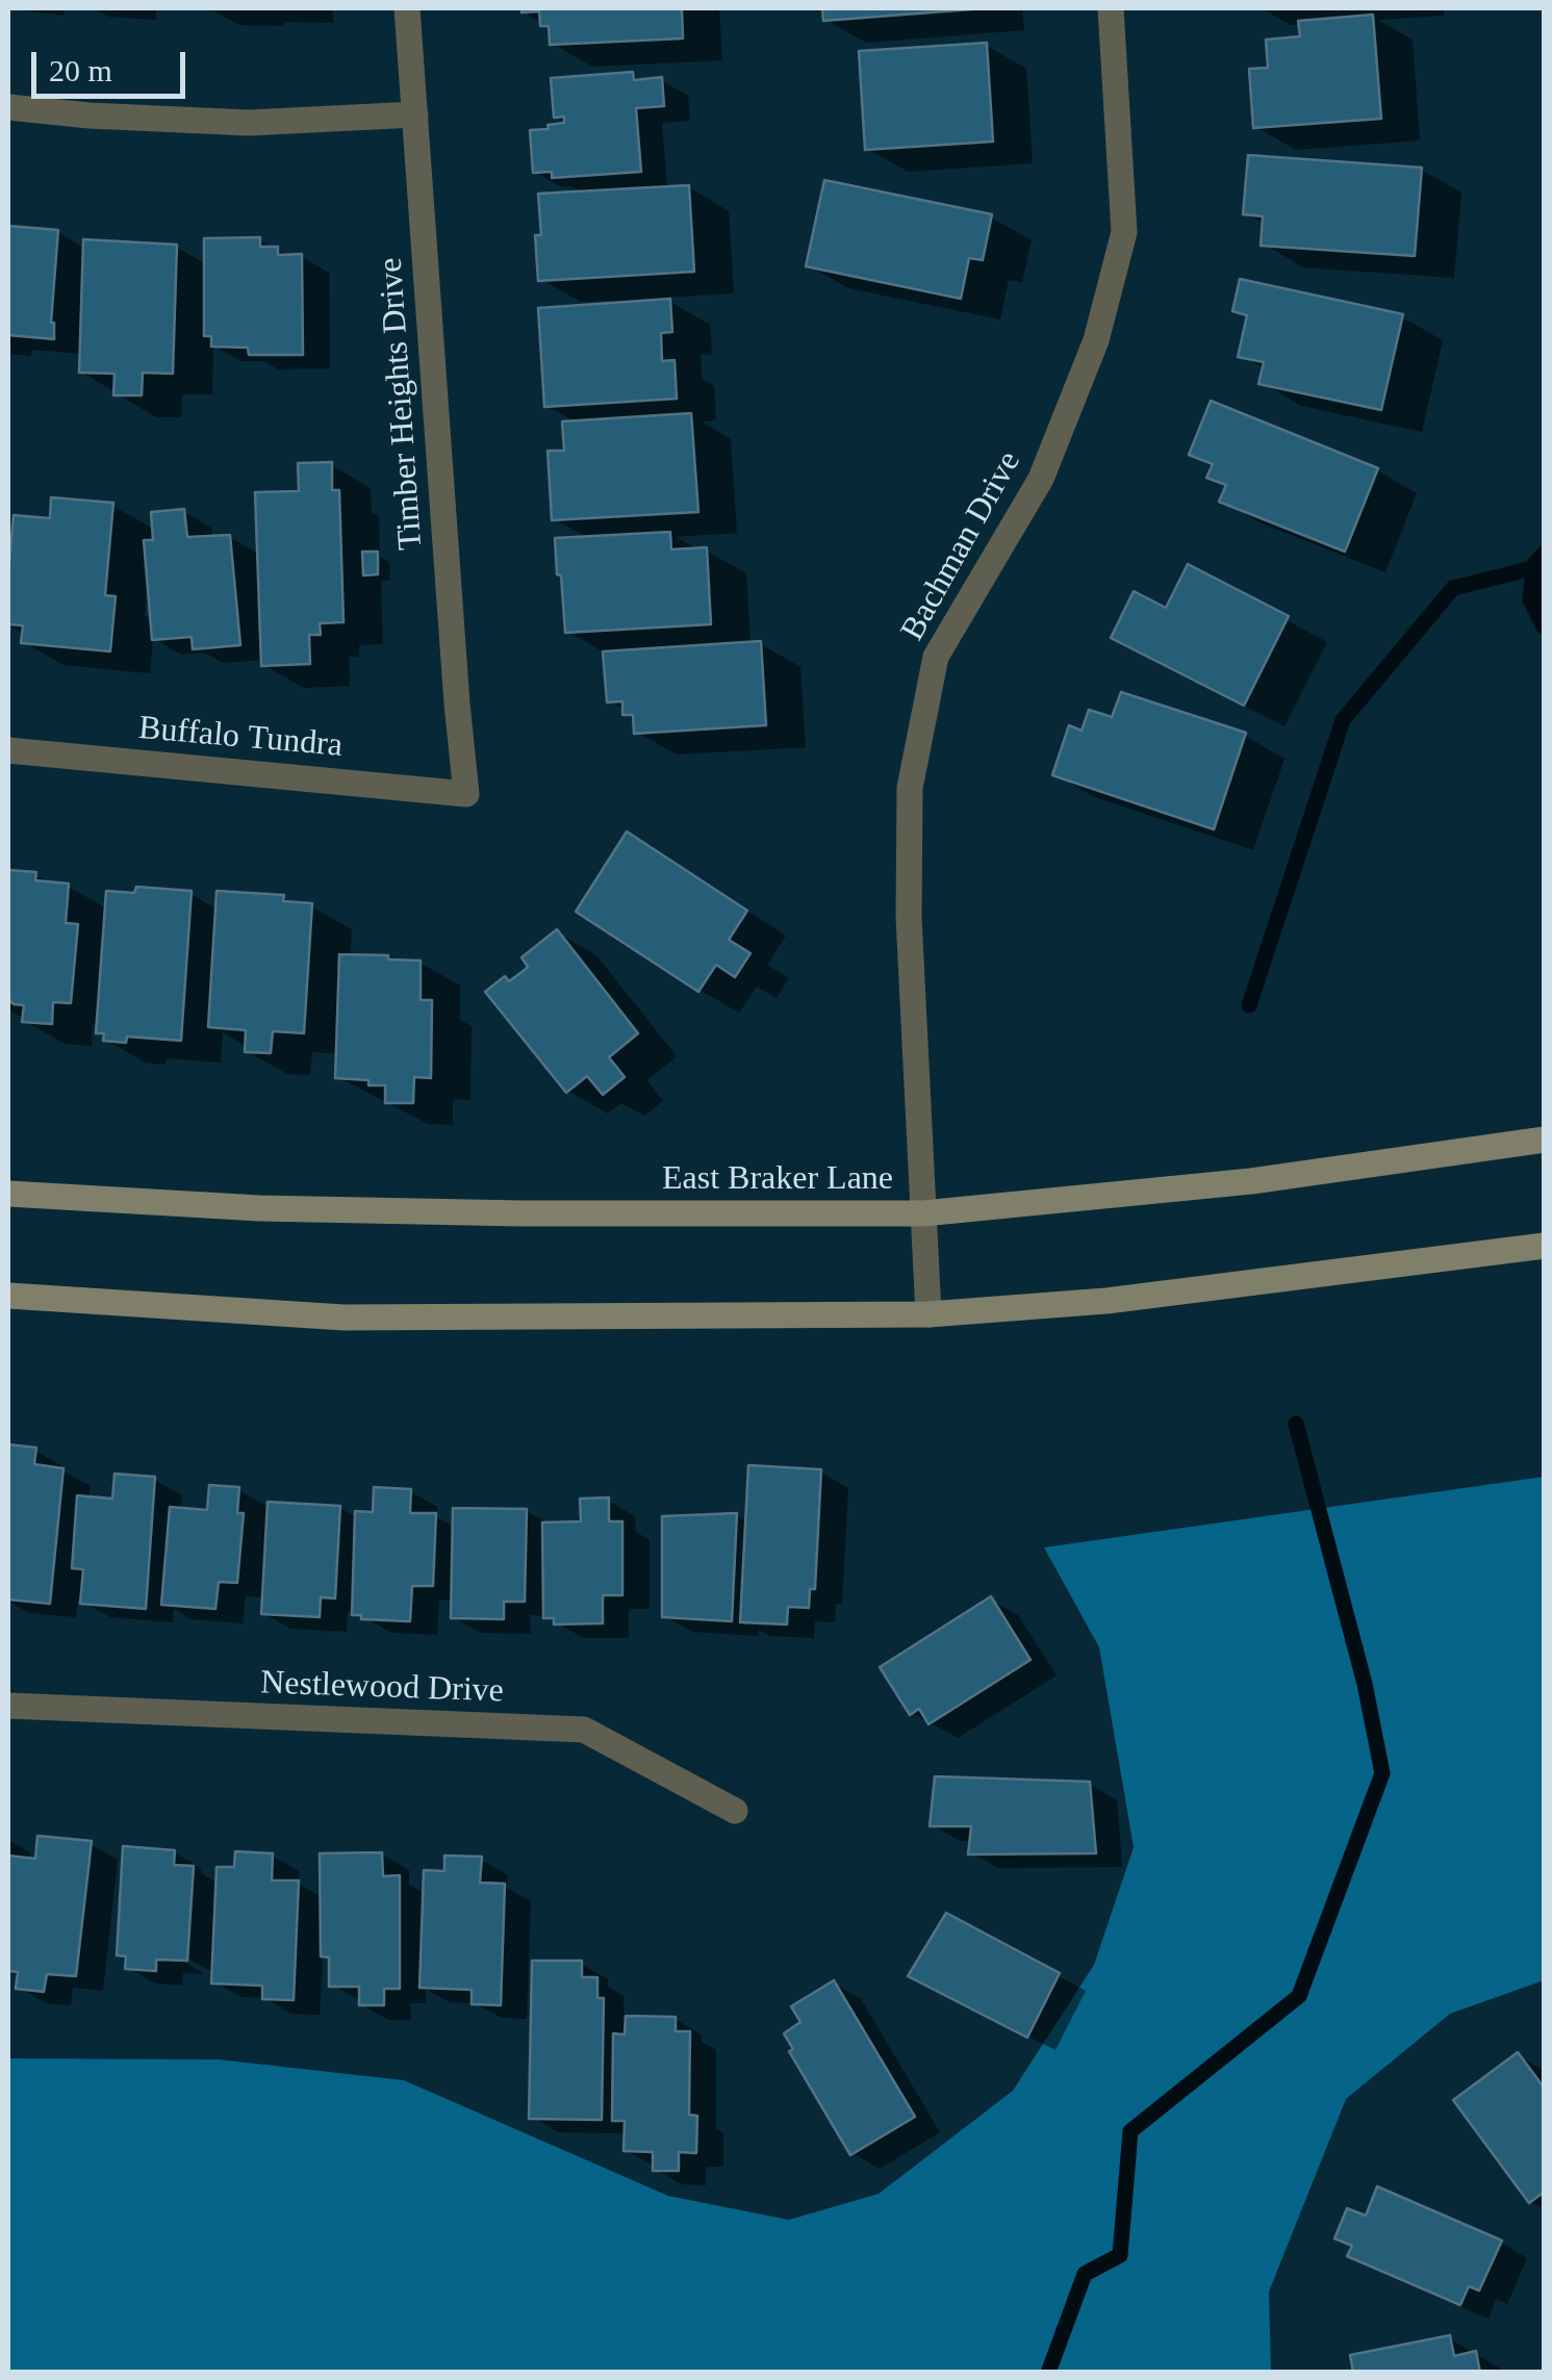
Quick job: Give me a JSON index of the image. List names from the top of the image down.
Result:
{
  "streets": {
    "street": [
      "Timber Heights Drive",
      "Bachman Drive",
      "Buffalo Tundra",
      "East Braker Lane",
      "Nestlewood Drive"
    ]
  },
  "crossings": [
    ["Timber Heights Drive", "Buffalo Tundra"],
    ["Bachman Drive", "East Braker Lane"]
  ],
  "scale_bar": "20 m"
}
